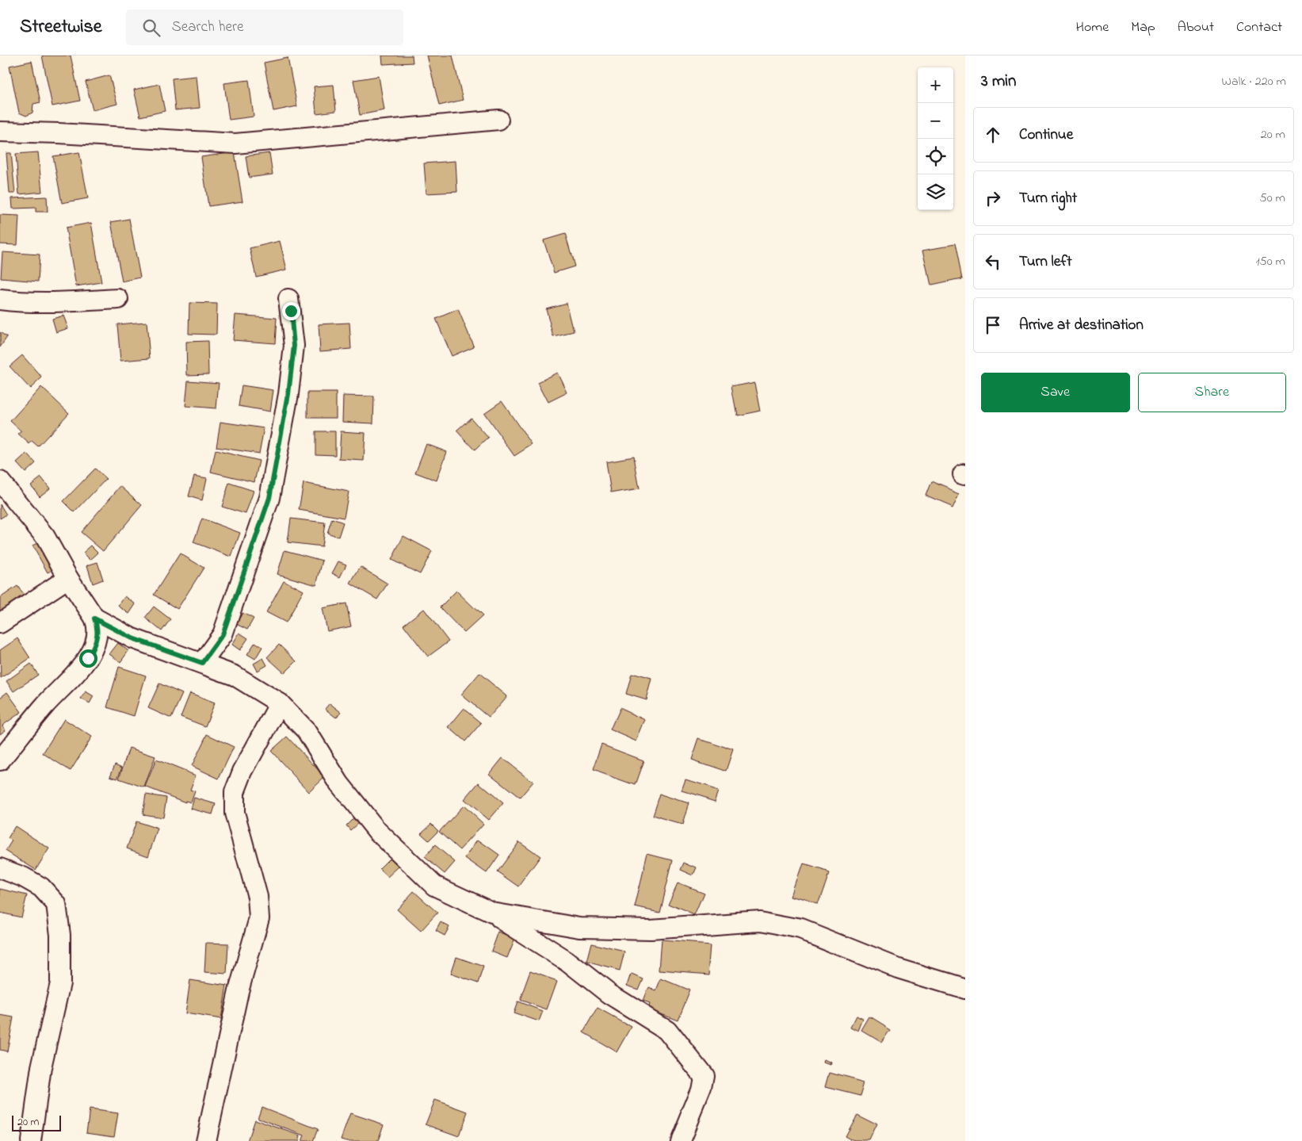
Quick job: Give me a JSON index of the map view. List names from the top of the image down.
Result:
{
  "scale_bar": "20 m",
  "page": {
    "header": "Streetwise",
    "search": "Search here",
    "nav": [
      "Home",
      "Map",
      "About",
      "Contact"
    ],
    "heading": ["3 min", "Walk · 220 m"],
    "map_buttons": ["+", "−"],
    "list": [
      ["Continue", "20 m"],
      ["Turn right", "50 m"],
      ["Turn left", "150 m"],
      "Arrive at destination"
    ],
    "buttons": ["Save", "Share"],
    "scale": "20 m"
  }
}
